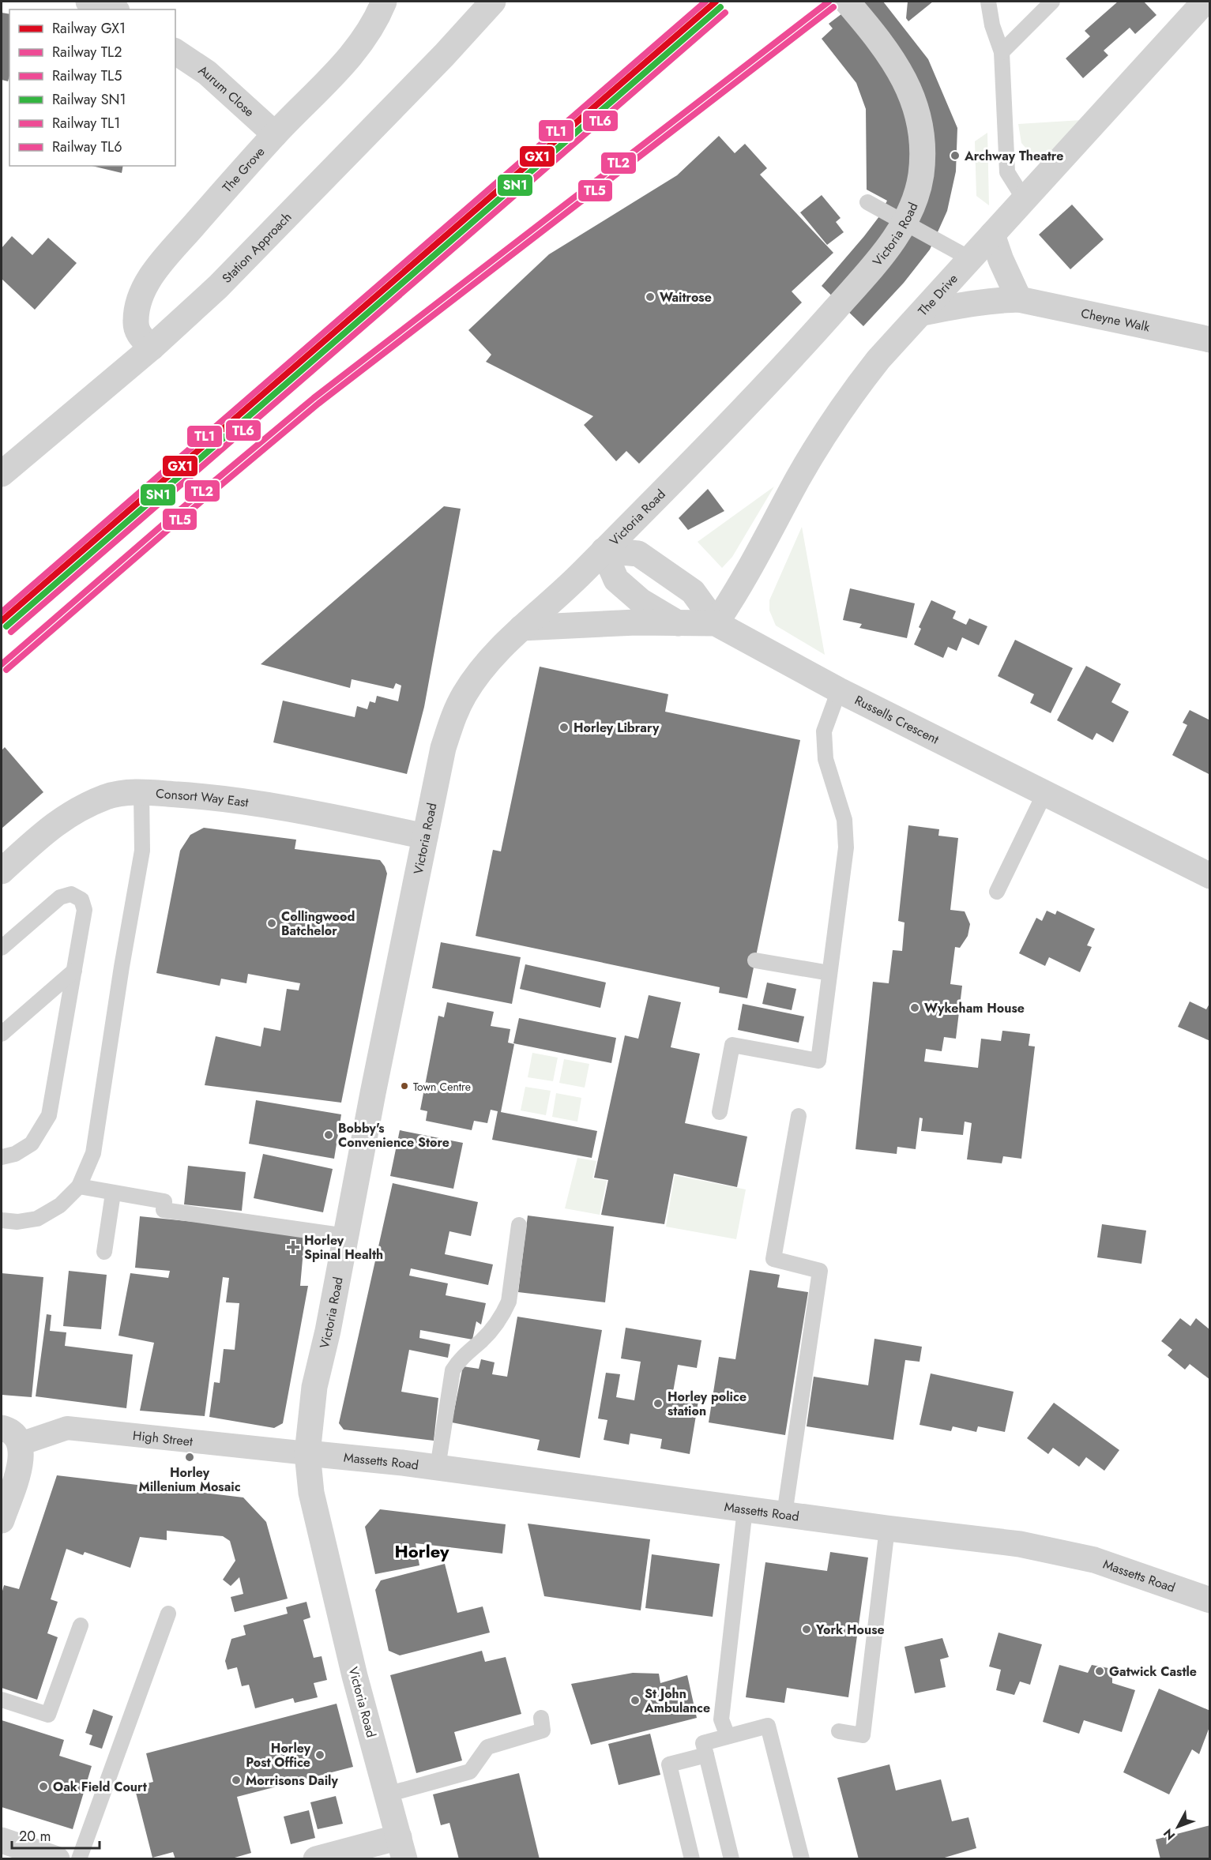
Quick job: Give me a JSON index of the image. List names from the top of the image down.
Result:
{
  "streets": {
    "street": [
      "Aurum Close",
      "The Grove",
      "Victoria Road",
      "Station Approach",
      "The Drive",
      "Cheyne Walk",
      "Russells Crescent",
      "Consort Way East",
      "High Street",
      "Massetts Road"
    ]
  },
  "crossings": [
    ["Aurum Close", "The Grove"],
    ["The Grove", "Station Approach"],
    ["Victoria Road", "Russells Crescent"],
    ["Victoria Road", "Consort Way East"],
    ["Victoria Road", "High Street"],
    ["Victoria Road", "Massetts Road"],
    ["The Drive", "Cheyne Walk"],
    ["The Drive", "Russells Crescent"],
    ["High Street", "Massetts Road"]
  ],
  "districts": ["Horley"],
  "places": {
    "other": [
      "Archway Theatre",
      "Waitrose",
      "Horley Library",
      "Collingwood Batchelor",
      "Wykeham House",
      "Town Centre",
      "Bobby's Convenience Store",
      "Horley police station",
      "Horley Millenium Mosaic",
      "York House",
      "Gatwick Castle",
      "St John Ambulance",
      "Horley Post Office",
      "Morrisons Daily",
      "Oak Field Court"
    ],
    "health": ["Horley Spinal Health"]
  },
  "lines": [
    "rail line GX1",
    "rail line TL2",
    "rail line TL1",
    "rail line TL5",
    "rail line SN1",
    "rail line TL6"
  ],
  "legend": [
    "Railway GX1",
    "Railway TL2",
    "Railway TL5",
    "Railway SN1",
    "Railway TL1",
    "Railway TL6"
  ],
  "scale_bar": "20 m",
  "north": "bottom left"
}
